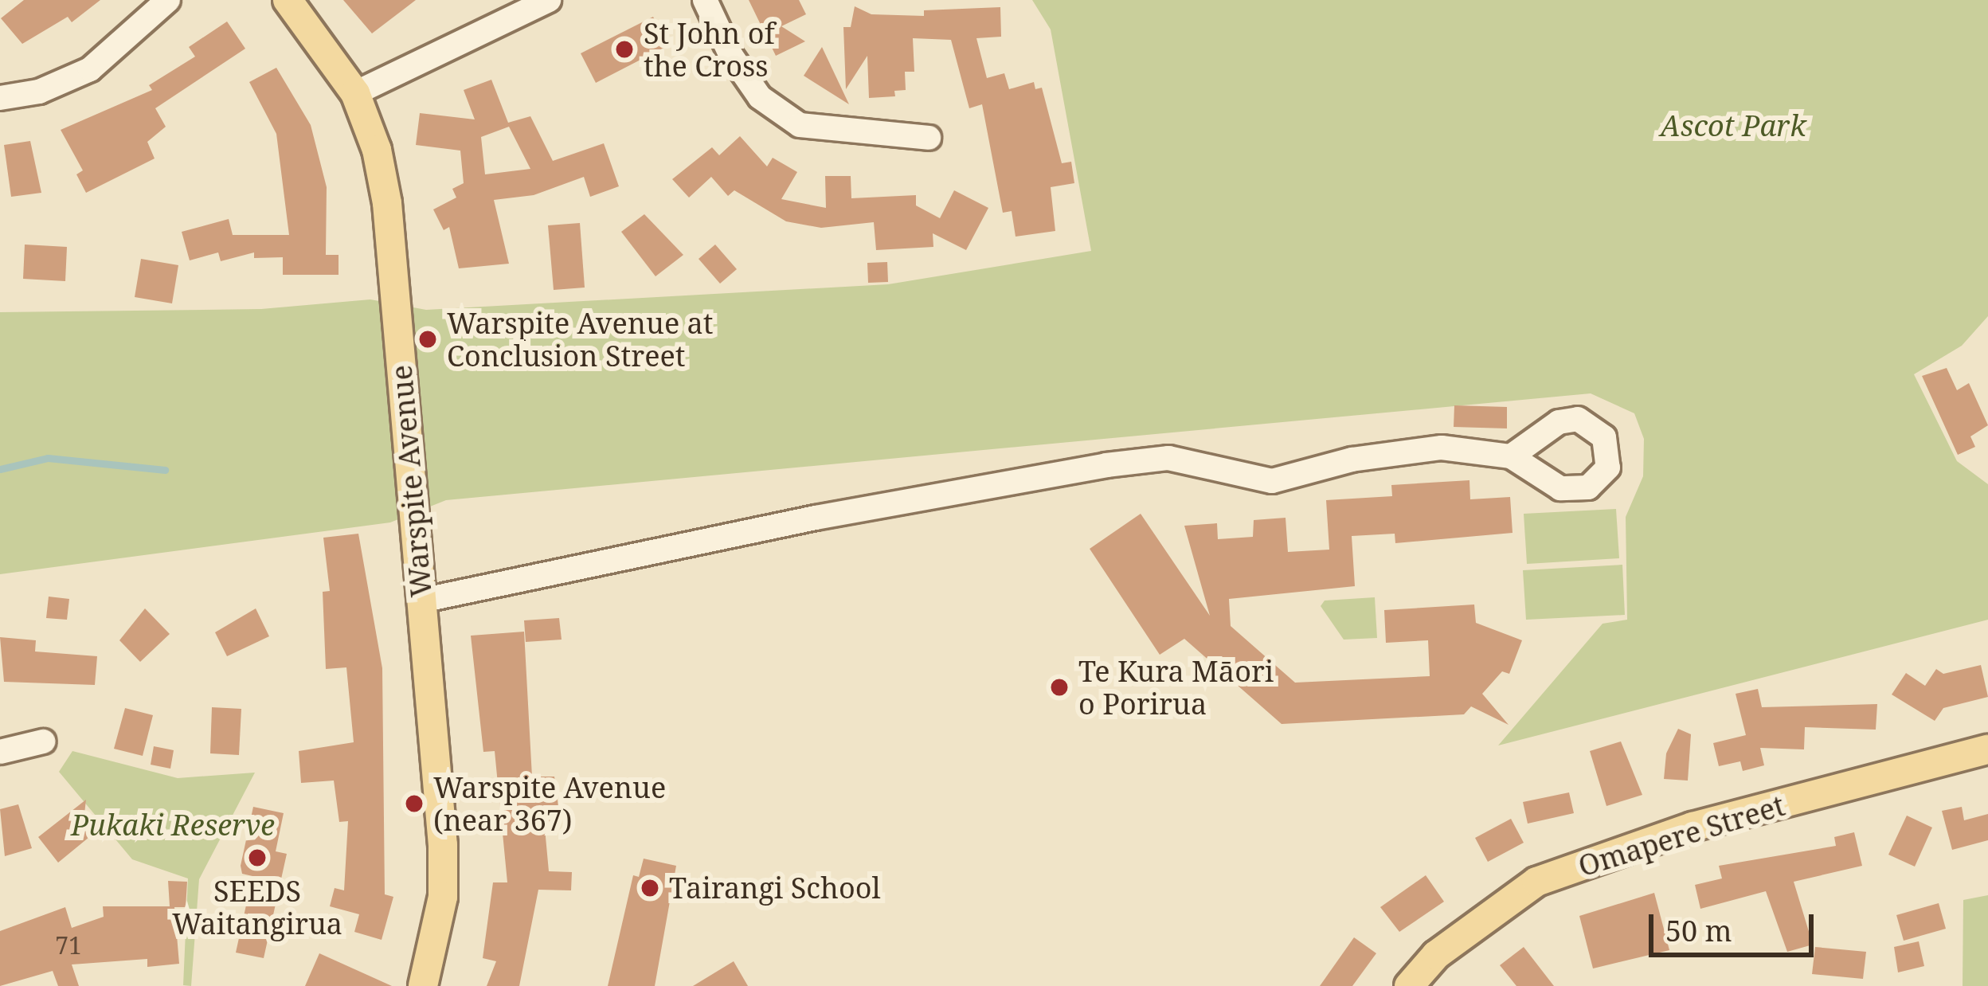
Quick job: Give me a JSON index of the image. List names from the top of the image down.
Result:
{
  "streets": {
    "main road": ["Warspite Avenue", "Omapere Street"]
  },
  "parks": ["Ascot Park", "Pukaki Reserve"],
  "places": [
    "St John of the Cross",
    "Warspite Avenue at Conclusion Street",
    "Te Kura Māori o Porirua",
    "Warspite Avenue (near 367)",
    "SEEDS Waitangirua",
    "Tairangi School"
  ],
  "house_numbers": ["71"],
  "scale_bar": "50 m"
}
